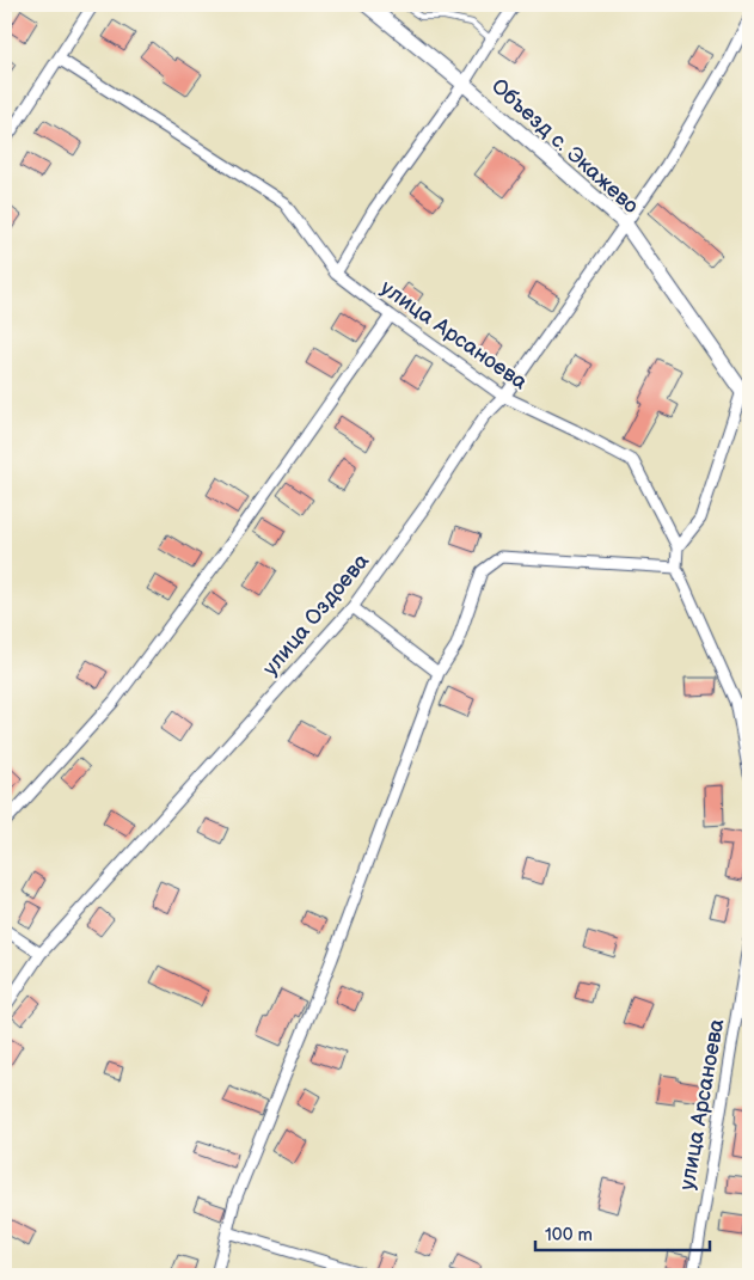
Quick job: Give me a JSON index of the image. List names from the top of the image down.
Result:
{
  "streets": {
    "main road": ["Объезд с. Экажево"],
    "street": ["улица Арсаноева", "улица Оздоева"]
  },
  "crossings": [
    ["Объезд с. Экажево", "улица Оздоева"],
    ["улица Арсаноева", "улица Оздоева"]
  ],
  "scale_bar": "100 m"
}
